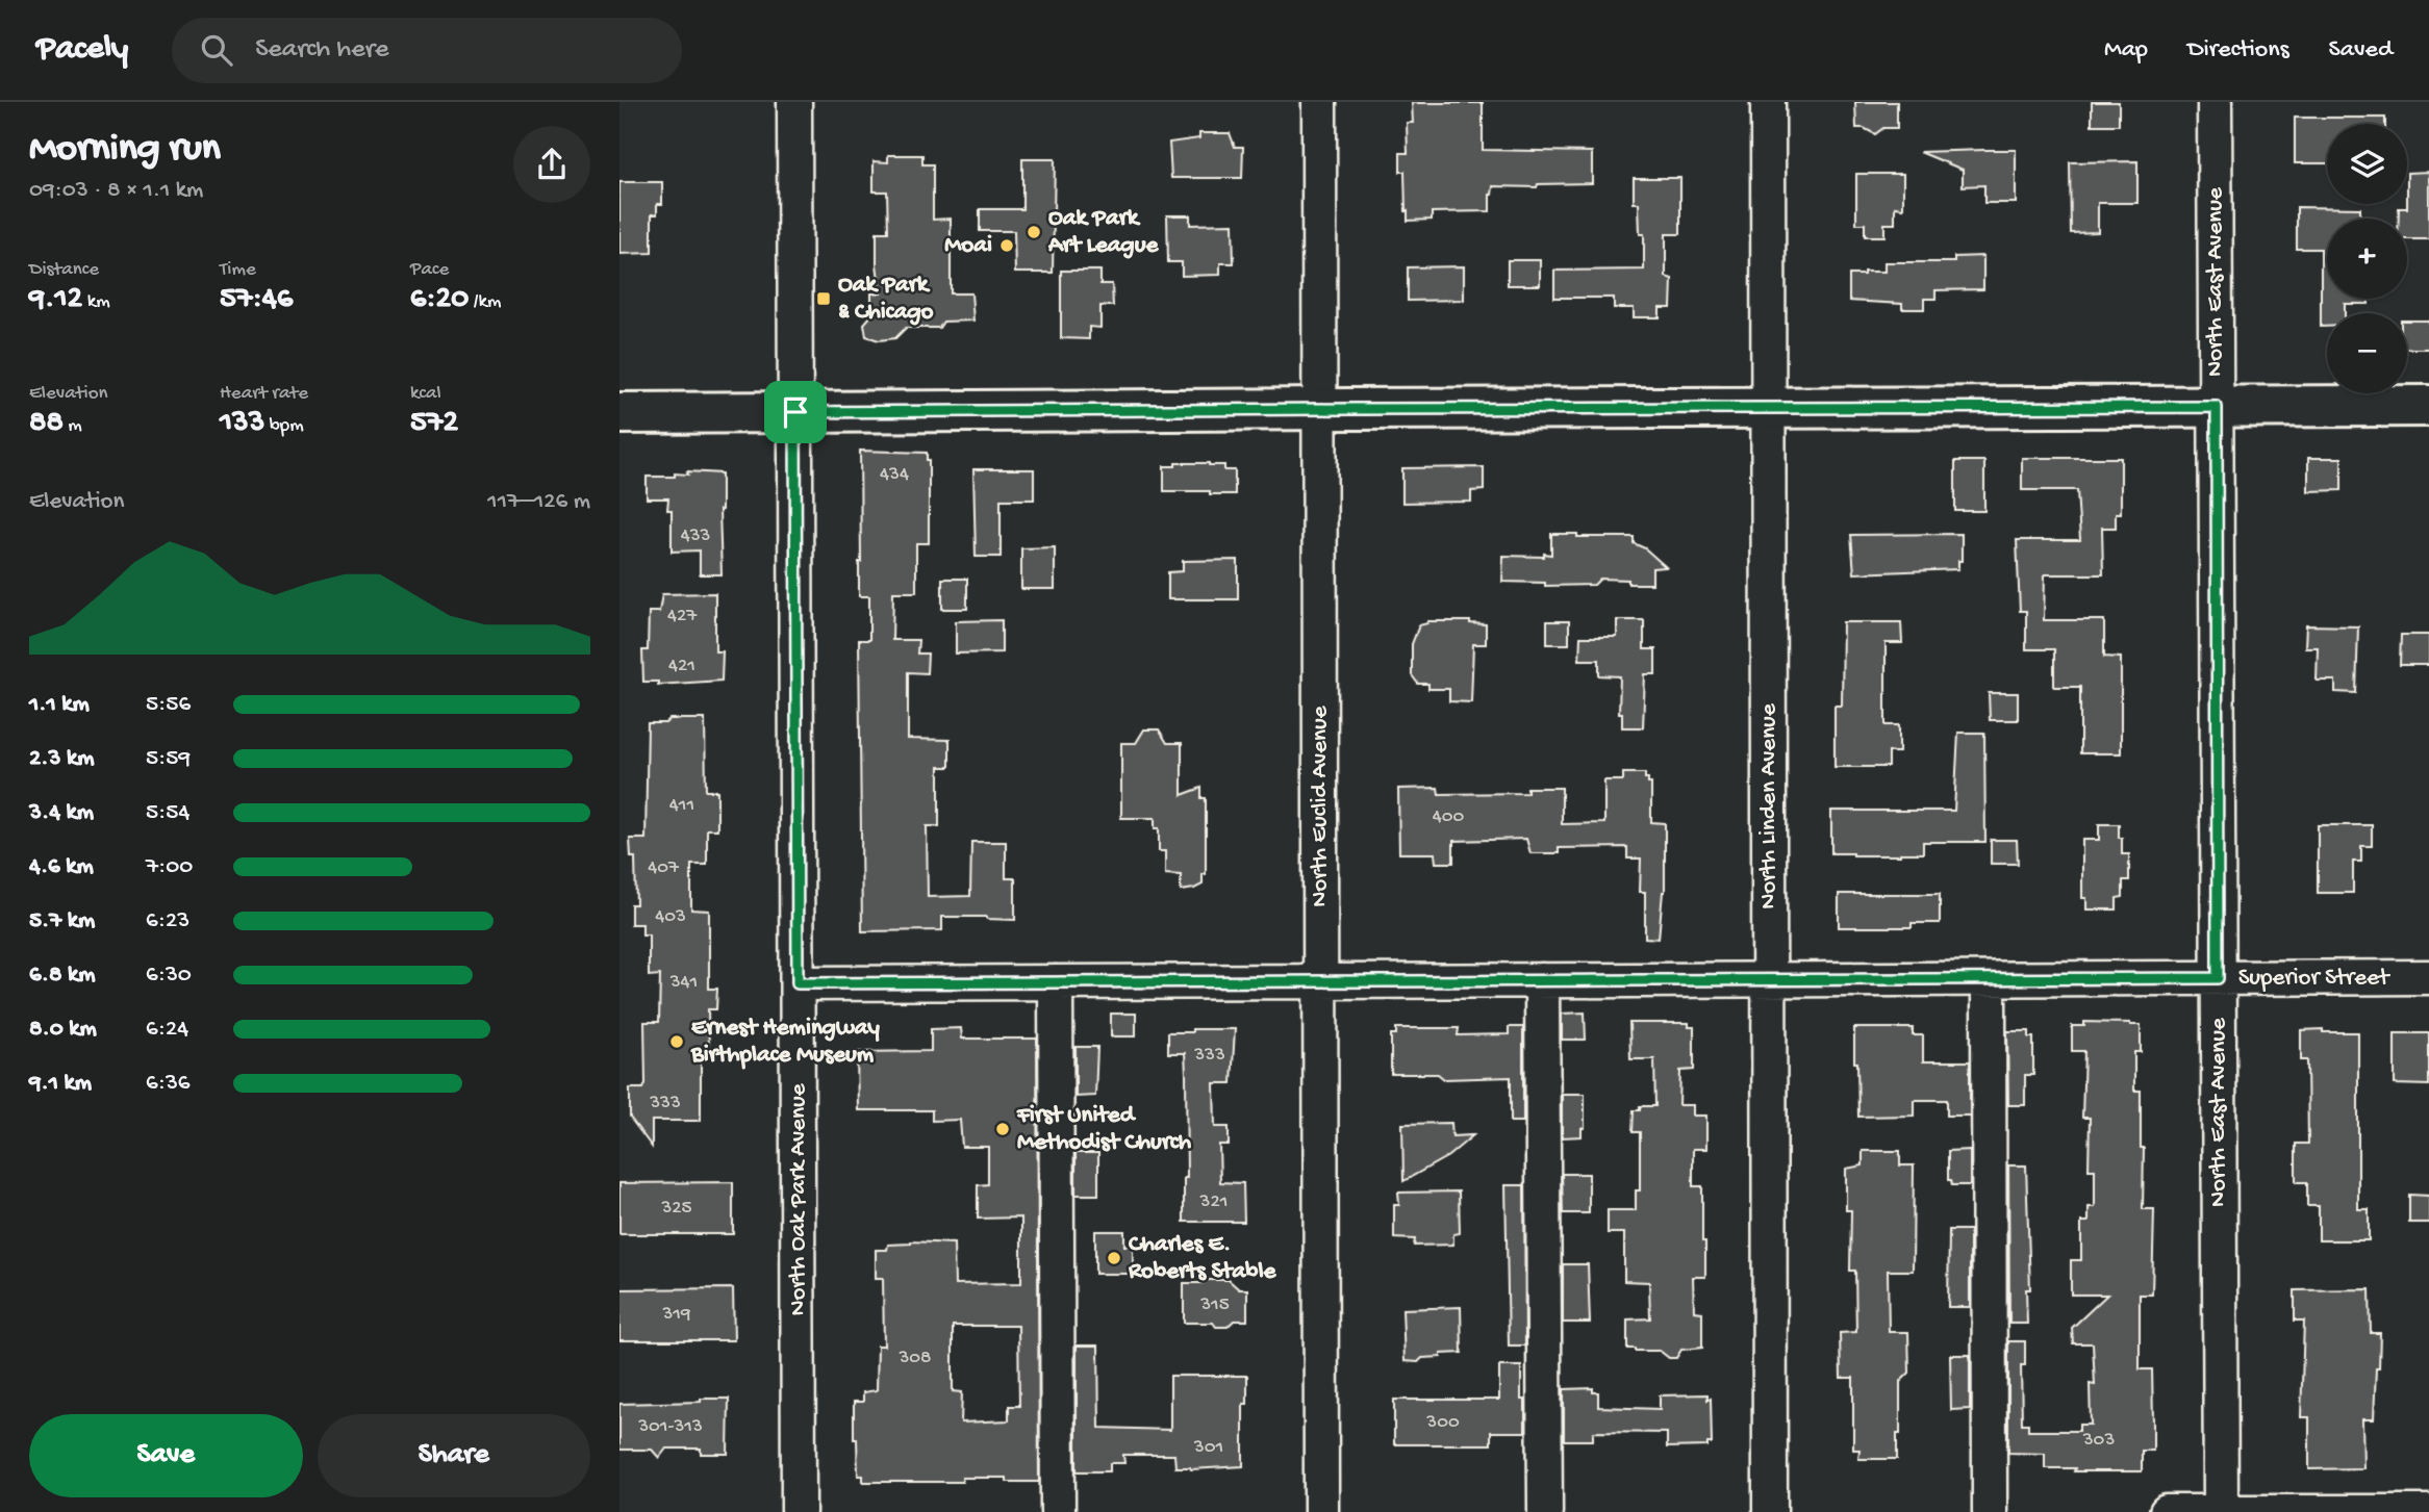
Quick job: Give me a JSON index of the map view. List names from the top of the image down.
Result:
{
  "streets": {
    "street": [
      "North East Avenue",
      "North Euclid Avenue",
      "North Linden Avenue",
      "Superior Street",
      "North Oak Park Avenue"
    ]
  },
  "crossings": [
    ["North East Avenue", "Superior Street"],
    ["North Euclid Avenue", "Superior Street"],
    ["North Linden Avenue", "Superior Street"],
    ["Superior Street", "North Oak Park Avenue"]
  ],
  "places": {
    "other": [
      "Oak Park Art League",
      "Moai",
      "Ernest Hemingway Birthplace Museum",
      "First United Methodist Church",
      "Charles E. Roberts Stable"
    ],
    "transit": ["Oak Park & Chicago"]
  },
  "house_numbers": [
    "434",
    "433",
    "427",
    "421",
    "411",
    "400",
    "407",
    "403",
    "341",
    "333",
    "333",
    "321",
    "325",
    "315",
    "319",
    "308",
    "300",
    "301-313",
    "303",
    "301"
  ],
  "page": {
    "header": "Pacely",
    "search": "Search here",
    "nav": ["Map", "Directions", "Saved"],
    "heading": ["Morning run", "09:03 · 8 × 1.1 km"],
    "map_buttons": ["+", "−"],
    "stats": [
      ["Distance", "9.12 km"],
      ["Time", "57:46"],
      ["Pace", "6:20 /km"],
      ["Elevation", "88 m"],
      ["Heart rate", "133 bpm"],
      ["kcal", "572"]
    ],
    "chart": ["Elevation", "117–126 m"],
    "list": [
      {
        "name": "1.1 km",
        "note": "5:56"
      },
      {
        "name": "2.3 km",
        "note": "5:59"
      },
      {
        "name": "3.4 km",
        "note": "5:54"
      },
      {
        "name": "4.6 km",
        "note": "7:00"
      },
      {
        "name": "5.7 km",
        "note": "6:23"
      },
      {
        "name": "6.8 km",
        "note": "6:30"
      },
      {
        "name": "8.0 km",
        "note": "6:24"
      },
      {
        "name": "9.1 km",
        "note": "6:36"
      }
    ],
    "buttons": ["Save", "Share"]
  }
}
